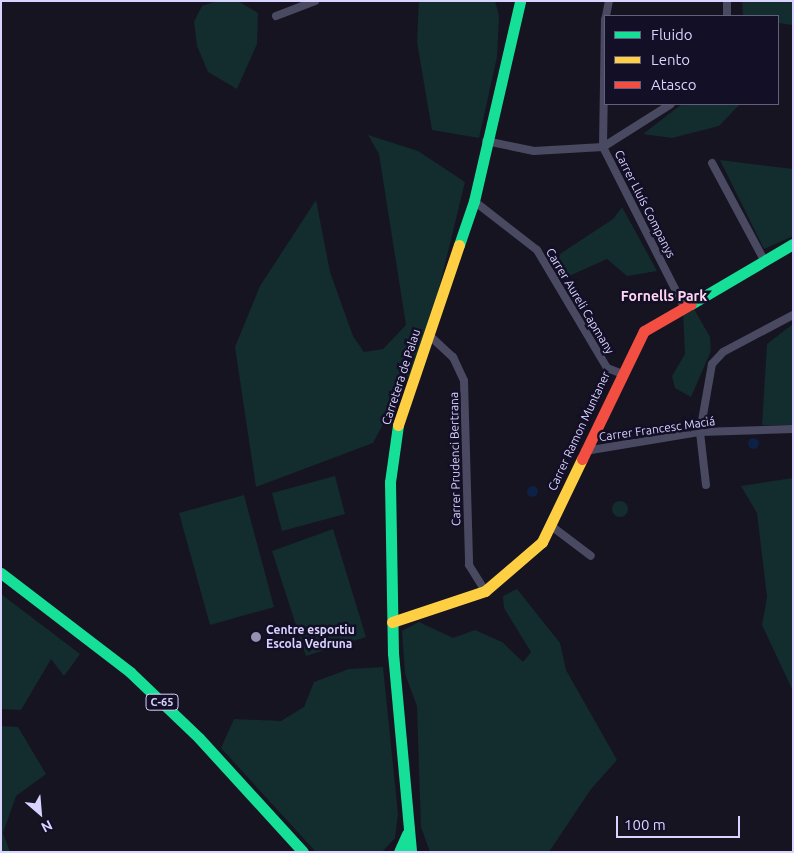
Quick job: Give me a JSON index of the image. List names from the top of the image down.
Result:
{
  "streets": {
    "street": [
      "Carrer Lluís Companys",
      "Carrer Aureli Capmany",
      "Carretera de Palau",
      "Carrer Francesc Maciá",
      "Carrer Ramon Muntaner",
      "Carrer Prudenci Bertrana",
      "C-65"
    ]
  },
  "crossings": [
    ["Carrer Lluís Companys", "Carrer Ramon Muntaner"],
    ["Carrer Aureli Capmany", "Carretera de Palau"],
    ["Carrer Aureli Capmany", "Carrer Ramon Muntaner"],
    ["Carretera de Palau", "Carrer Ramon Muntaner"],
    ["Carretera de Palau", "Carrer Prudenci Bertrana"],
    ["Carrer Francesc Maciá", "Carrer Ramon Muntaner"],
    ["Carrer Ramon Muntaner", "Carrer Prudenci Bertrana"]
  ],
  "districts": ["Fornells Park"],
  "places": ["Centre esportiu Escola Vedruna"],
  "legend": ["Fluido", "Lento", "Atasco"],
  "scale_bar": "100 m",
  "north": "bottom right"
}
